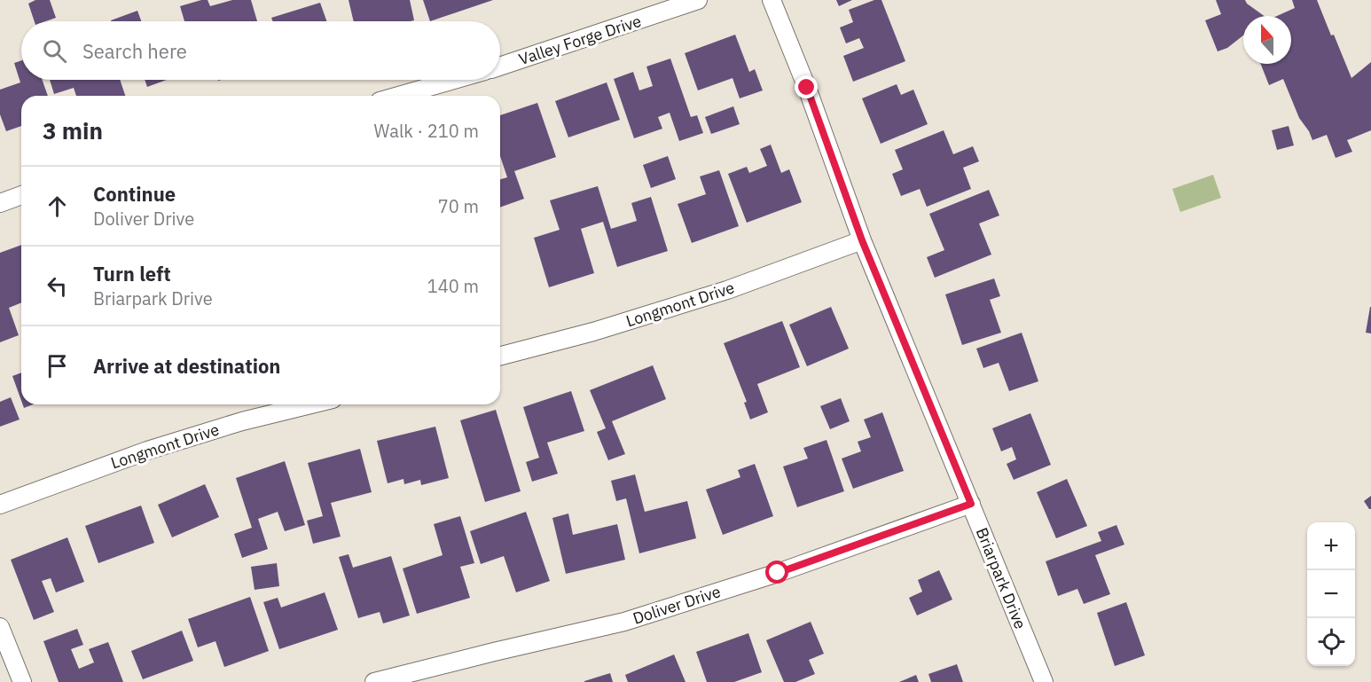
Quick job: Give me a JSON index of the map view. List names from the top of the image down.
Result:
{
  "streets": {
    "street": [
      "Valley Forge Drive",
      "Longmont Drive",
      "Briarpark Drive",
      "Doliver Drive"
    ]
  },
  "crossings": [
    ["Longmont Drive", "Briarpark Drive"],
    ["Briarpark Drive", "Doliver Drive"]
  ],
  "north": "top",
  "page": {
    "search": "Search here",
    "heading": ["3 min", "Walk · 210 m"],
    "list": [
      ["Continue", "Doliver Drive", "70 m"],
      ["Turn left", "Briarpark Drive", "140 m"],
      "Arrive at destination"
    ],
    "map_buttons": ["+", "−"]
  }
}
